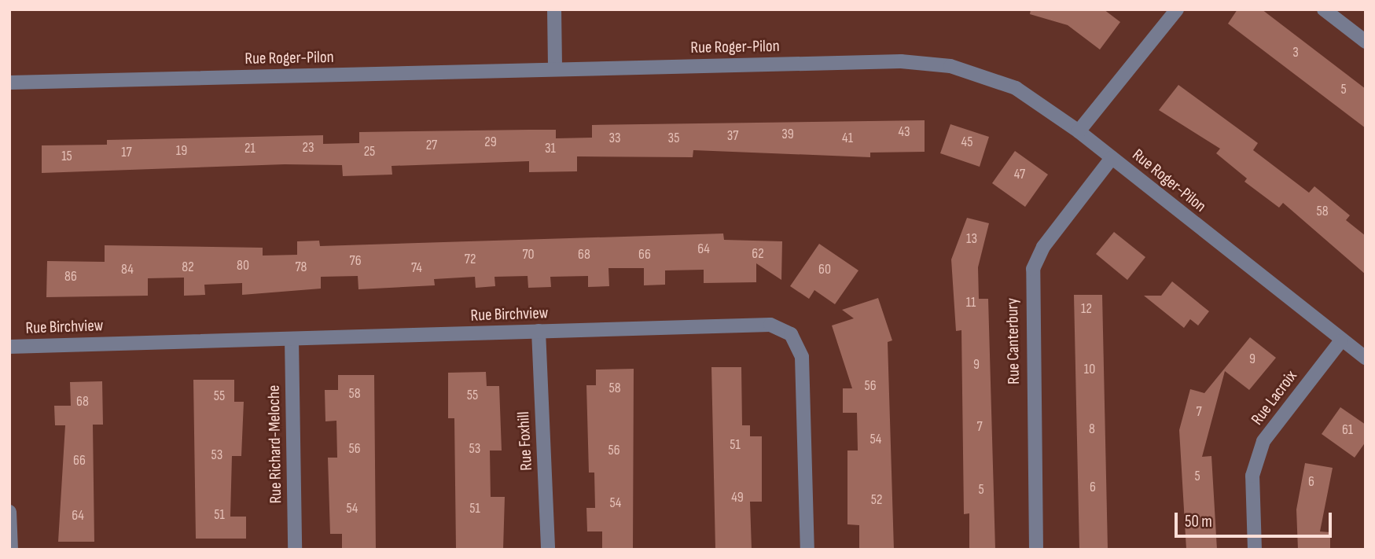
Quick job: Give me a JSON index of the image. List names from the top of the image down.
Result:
{
  "streets": {
    "street": [
      "Rue Roger-Pilon",
      "Rue Birchview",
      "Rue Canterbury",
      "Rue Lacroix",
      "Rue Foxhill",
      "Rue Richard-Meloche"
    ]
  },
  "crossings": [
    ["Rue Roger-Pilon", "Rue Canterbury"],
    ["Rue Roger-Pilon", "Rue Lacroix"],
    ["Rue Birchview", "Rue Foxhill"],
    ["Rue Birchview", "Rue Richard-Meloche"]
  ],
  "house_numbers": [
    "3",
    "5",
    "43",
    "39",
    "37",
    "33",
    "35",
    "41",
    "29",
    "45",
    "27",
    "23",
    "21",
    "31",
    "19",
    "25",
    "17",
    "15",
    "47",
    "58",
    "13",
    "64",
    "62",
    "70",
    "68",
    "66",
    "72",
    "76",
    "80",
    "82",
    "78",
    "74",
    "84",
    "60",
    "86",
    "11",
    "12",
    "9",
    "9",
    "10",
    "56",
    "58",
    "58",
    "55",
    "55",
    "68",
    "7",
    "7",
    "8",
    "61",
    "54",
    "51",
    "56",
    "53",
    "56",
    "53",
    "66",
    "5",
    "6",
    "6",
    "5",
    "49",
    "52",
    "54",
    "54",
    "51",
    "51",
    "64"
  ],
  "scale_bar": "50 m"
}
